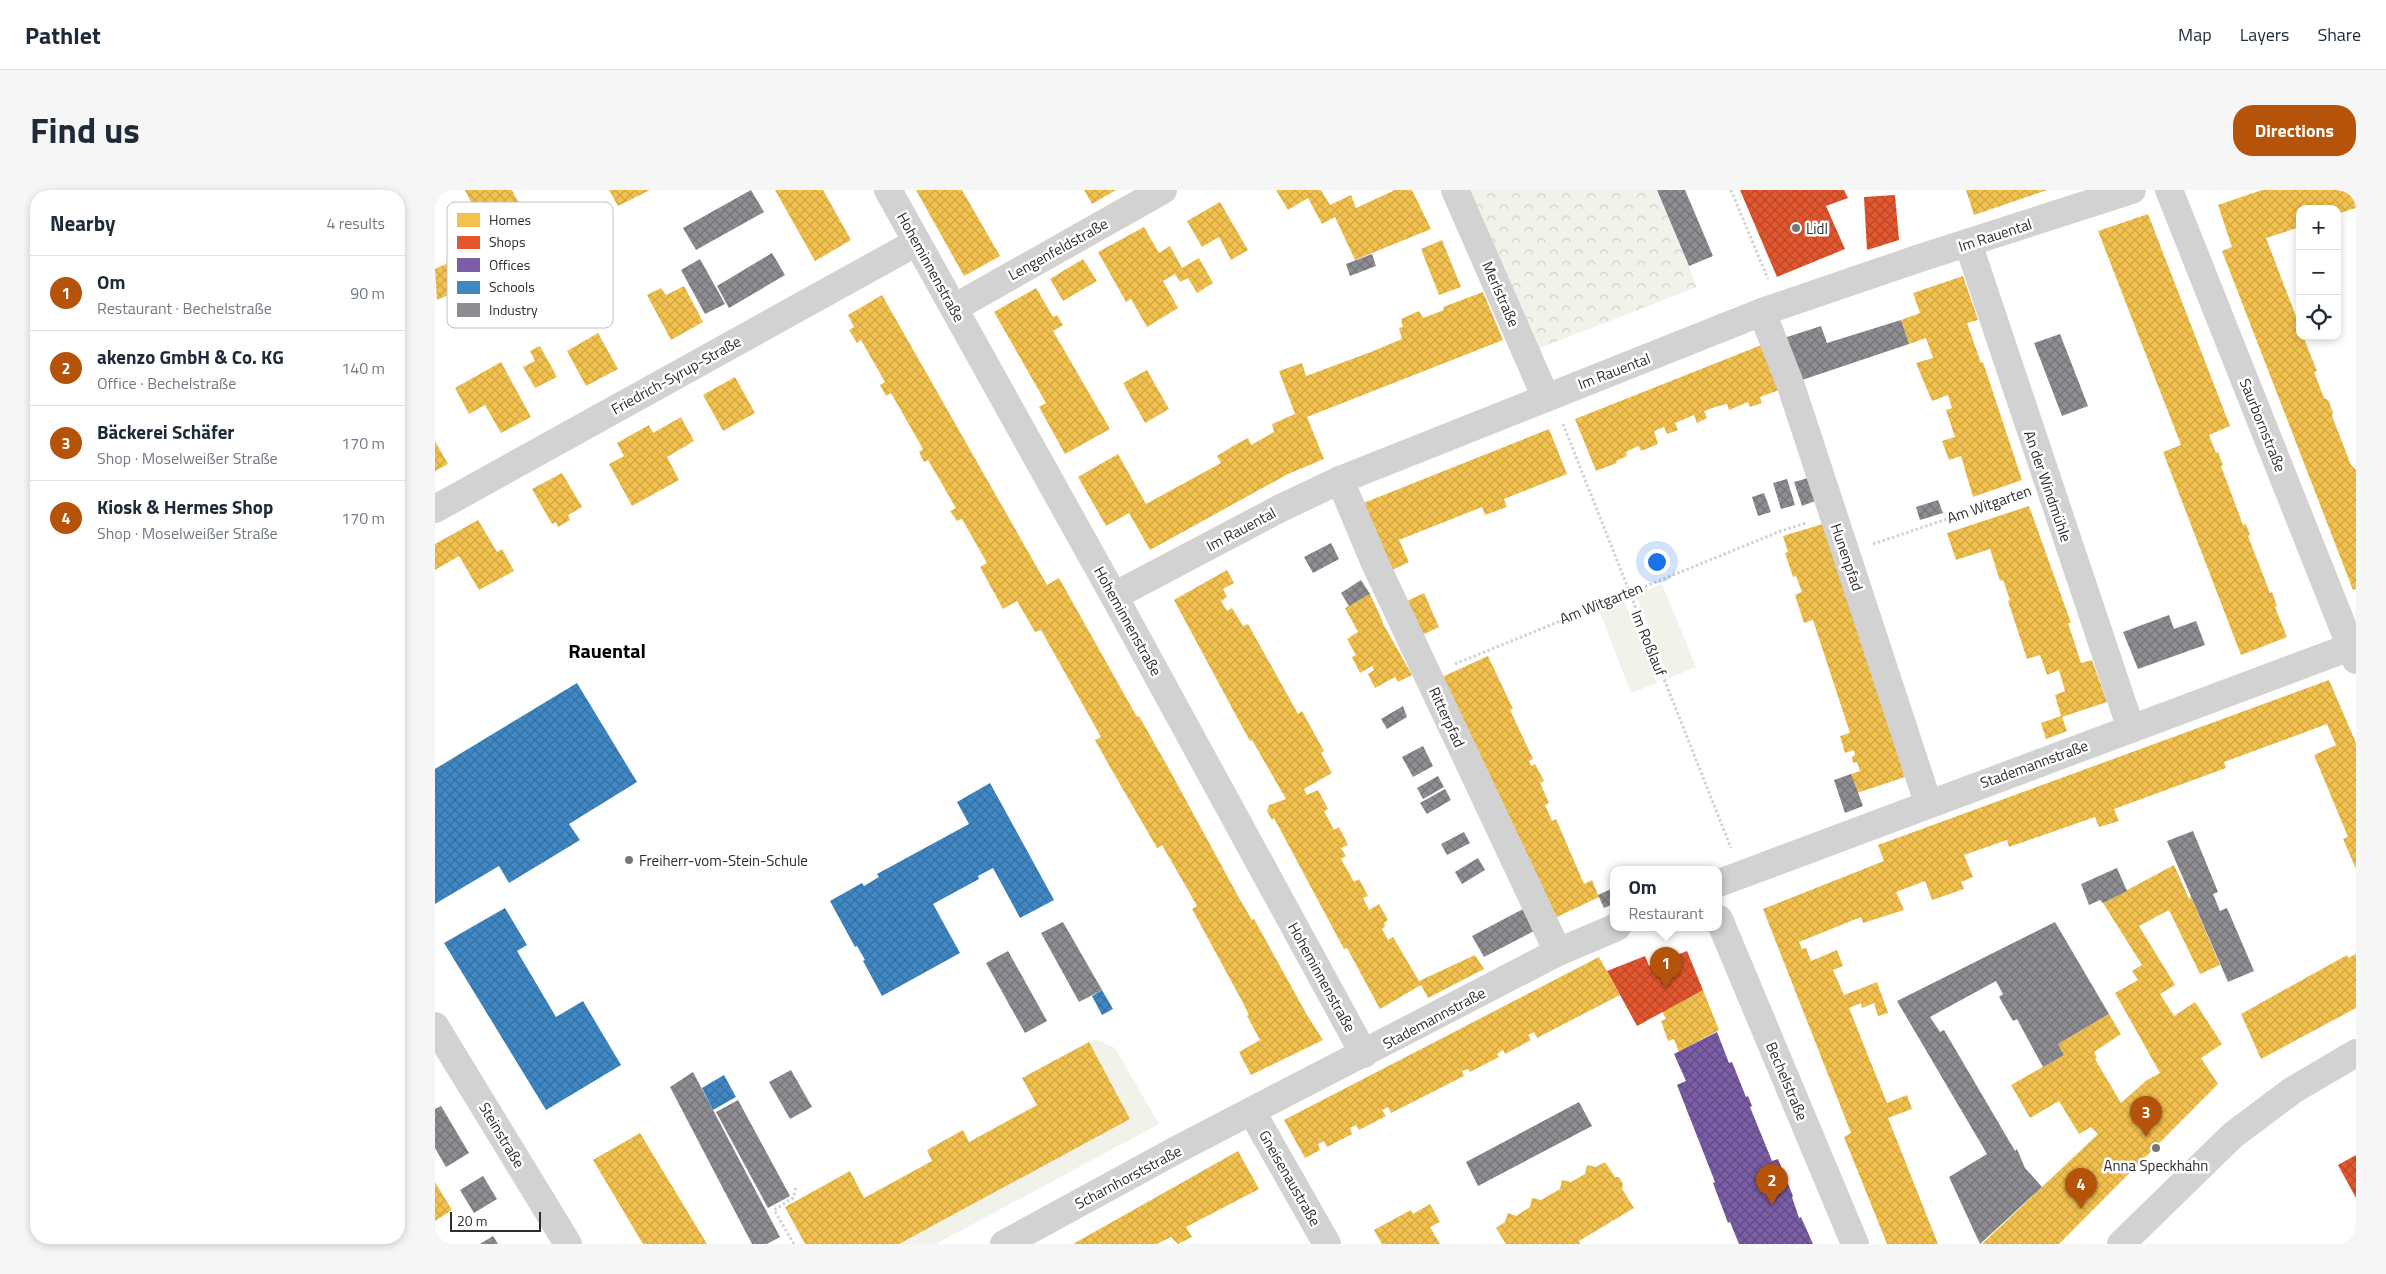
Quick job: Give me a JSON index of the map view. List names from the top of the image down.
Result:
{
  "streets": {
    "street": [
      "Im Rauental",
      "Lengenfeldstraße",
      "Hoheminnenstraße",
      "Merlstraße",
      "Friedrich-Syrup-Straße",
      "Saurbornstraße",
      "An der Windmühle",
      "Hunenpfad",
      "Ritterpfad",
      "Stademannstraße",
      "Bechelstraße",
      "Steinstraße",
      "Scharnhorststraße",
      "Gneisenaustraße"
    ],
    "path": ["Am Witgarten", "Im Roßlauf"]
  },
  "crossings": [
    ["Im Rauental", "Hoheminnenstraße"],
    ["Im Rauental", "Merlstraße"],
    ["Im Rauental", "An der Windmühle"],
    ["Im Rauental", "Hunenpfad"],
    ["Im Rauental", "Im Roßlauf"],
    ["Im Rauental", "Ritterpfad"],
    ["Lengenfeldstraße", "Hoheminnenstraße"],
    ["Hoheminnenstraße", "Friedrich-Syrup-Straße"],
    ["Hoheminnenstraße", "Stademannstraße"],
    ["Merlstraße", "Im Roßlauf"],
    ["Saurbornstraße", "Stademannstraße"],
    ["An der Windmühle", "Am Witgarten"],
    ["An der Windmühle", "Stademannstraße"],
    ["Am Witgarten", "Hunenpfad"],
    ["Am Witgarten", "Im Roßlauf"],
    ["Am Witgarten", "Ritterpfad"],
    ["Hunenpfad", "Stademannstraße"],
    ["Im Roßlauf", "Stademannstraße"],
    ["Ritterpfad", "Stademannstraße"],
    ["Stademannstraße", "Scharnhorststraße"],
    ["Stademannstraße", "Gneisenaustraße"],
    ["Scharnhorststraße", "Gneisenaustraße"]
  ],
  "districts": ["Rauental"],
  "places": ["Lidl", "Freiherr-vom-Stein-Schule", "Anna Speckhahn"],
  "legend": [
    "Homes",
    "Shops",
    "Offices",
    "Schools",
    "Industry"
  ],
  "scale_bar": "20 m",
  "page": {
    "header": "Pathlet",
    "nav": ["Map", "Layers", "Share"],
    "title": "Find us",
    "buttons": "Directions",
    "heading": ["Nearby", "4 results"],
    "map_buttons": ["+", "−"],
    "list": [
      {
        "mark": "1",
        "name": "Om",
        "note": "Restaurant · Bechelstraße",
        "value": "90 m"
      },
      {
        "mark": "2",
        "name": "akenzo GmbH & Co. KG",
        "note": "Office · Bechelstraße",
        "value": "140 m"
      },
      {
        "mark": "3",
        "name": "Bäckerei Schäfer",
        "note": "Shop · Moselweißer Straße",
        "value": "170 m"
      },
      {
        "mark": "4",
        "name": "Kiosk & Hermes Shop",
        "note": "Shop · Moselweißer Straße",
        "value": "170 m"
      }
    ],
    "popup": ["Om", "Restaurant"],
    "pins": [
      "1",
      "3",
      "2",
      "4"
    ],
    "scale": "20 m"
  }
}
